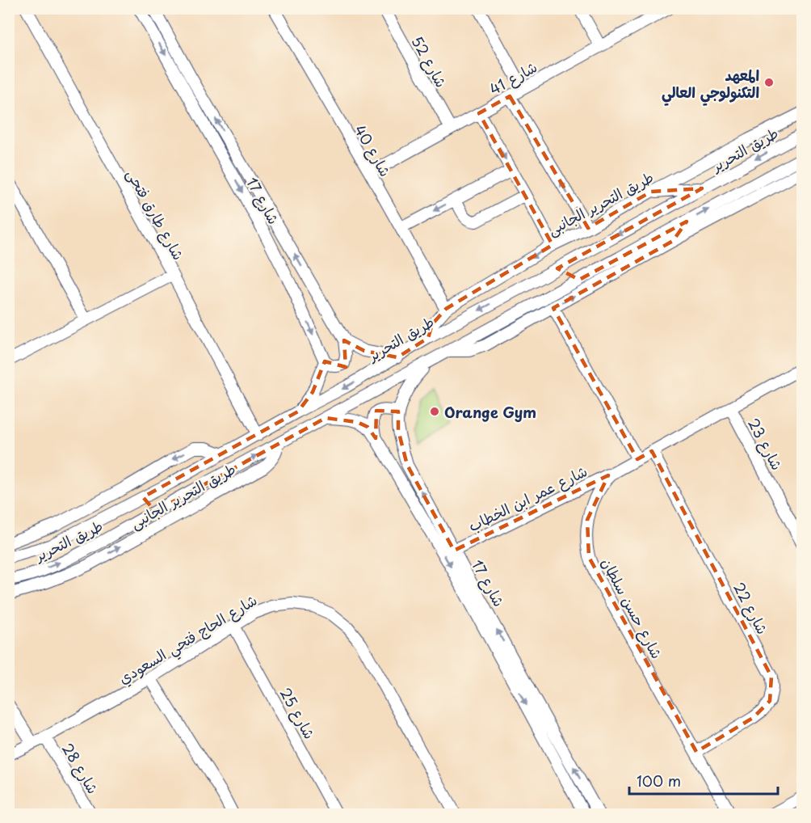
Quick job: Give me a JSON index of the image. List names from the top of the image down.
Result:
{
  "streets": {
    "street": [
      "شارع 52",
      "شارع 41",
      "طريق التحرير",
      "شارع 40",
      "شارع 17",
      "طريق التحرير الجانبى",
      "شارع طارق فتحى",
      "شارع 23",
      "شارع عمر ابن الخطاب",
      "شارع حسن سلطان",
      "شارع 22",
      "شارع الحاج فتحي السعودي",
      "شارع 25",
      "شارع 28"
    ]
  },
  "crossings": [
    ["شارع 52", "شارع 41"],
    ["شارع 41", "شارع 40"],
    ["طريق التحرير", "شارع 17"],
    ["طريق التحرير", "طريق التحرير الجانبى"],
    ["طريق التحرير", "شارع طارق فتحى"],
    ["شارع 40", "طريق التحرير الجانبى"],
    ["شارع 17", "شارع عمر ابن الخطاب"],
    ["شارع 23", "شارع حسن سلطان"],
    ["شارع عمر ابن الخطاب", "شارع حسن سلطان"],
    ["شارع حسن سلطان", "شارع 22"],
    ["شارع الحاج فتحي السعودي", "شارع 25"],
    ["شارع الحاج فتحي السعودي", "شارع 28"]
  ],
  "places": ["المعهد التكنولوجي العالي", "Orange Gym"],
  "scale_bar": "100 m"
}
